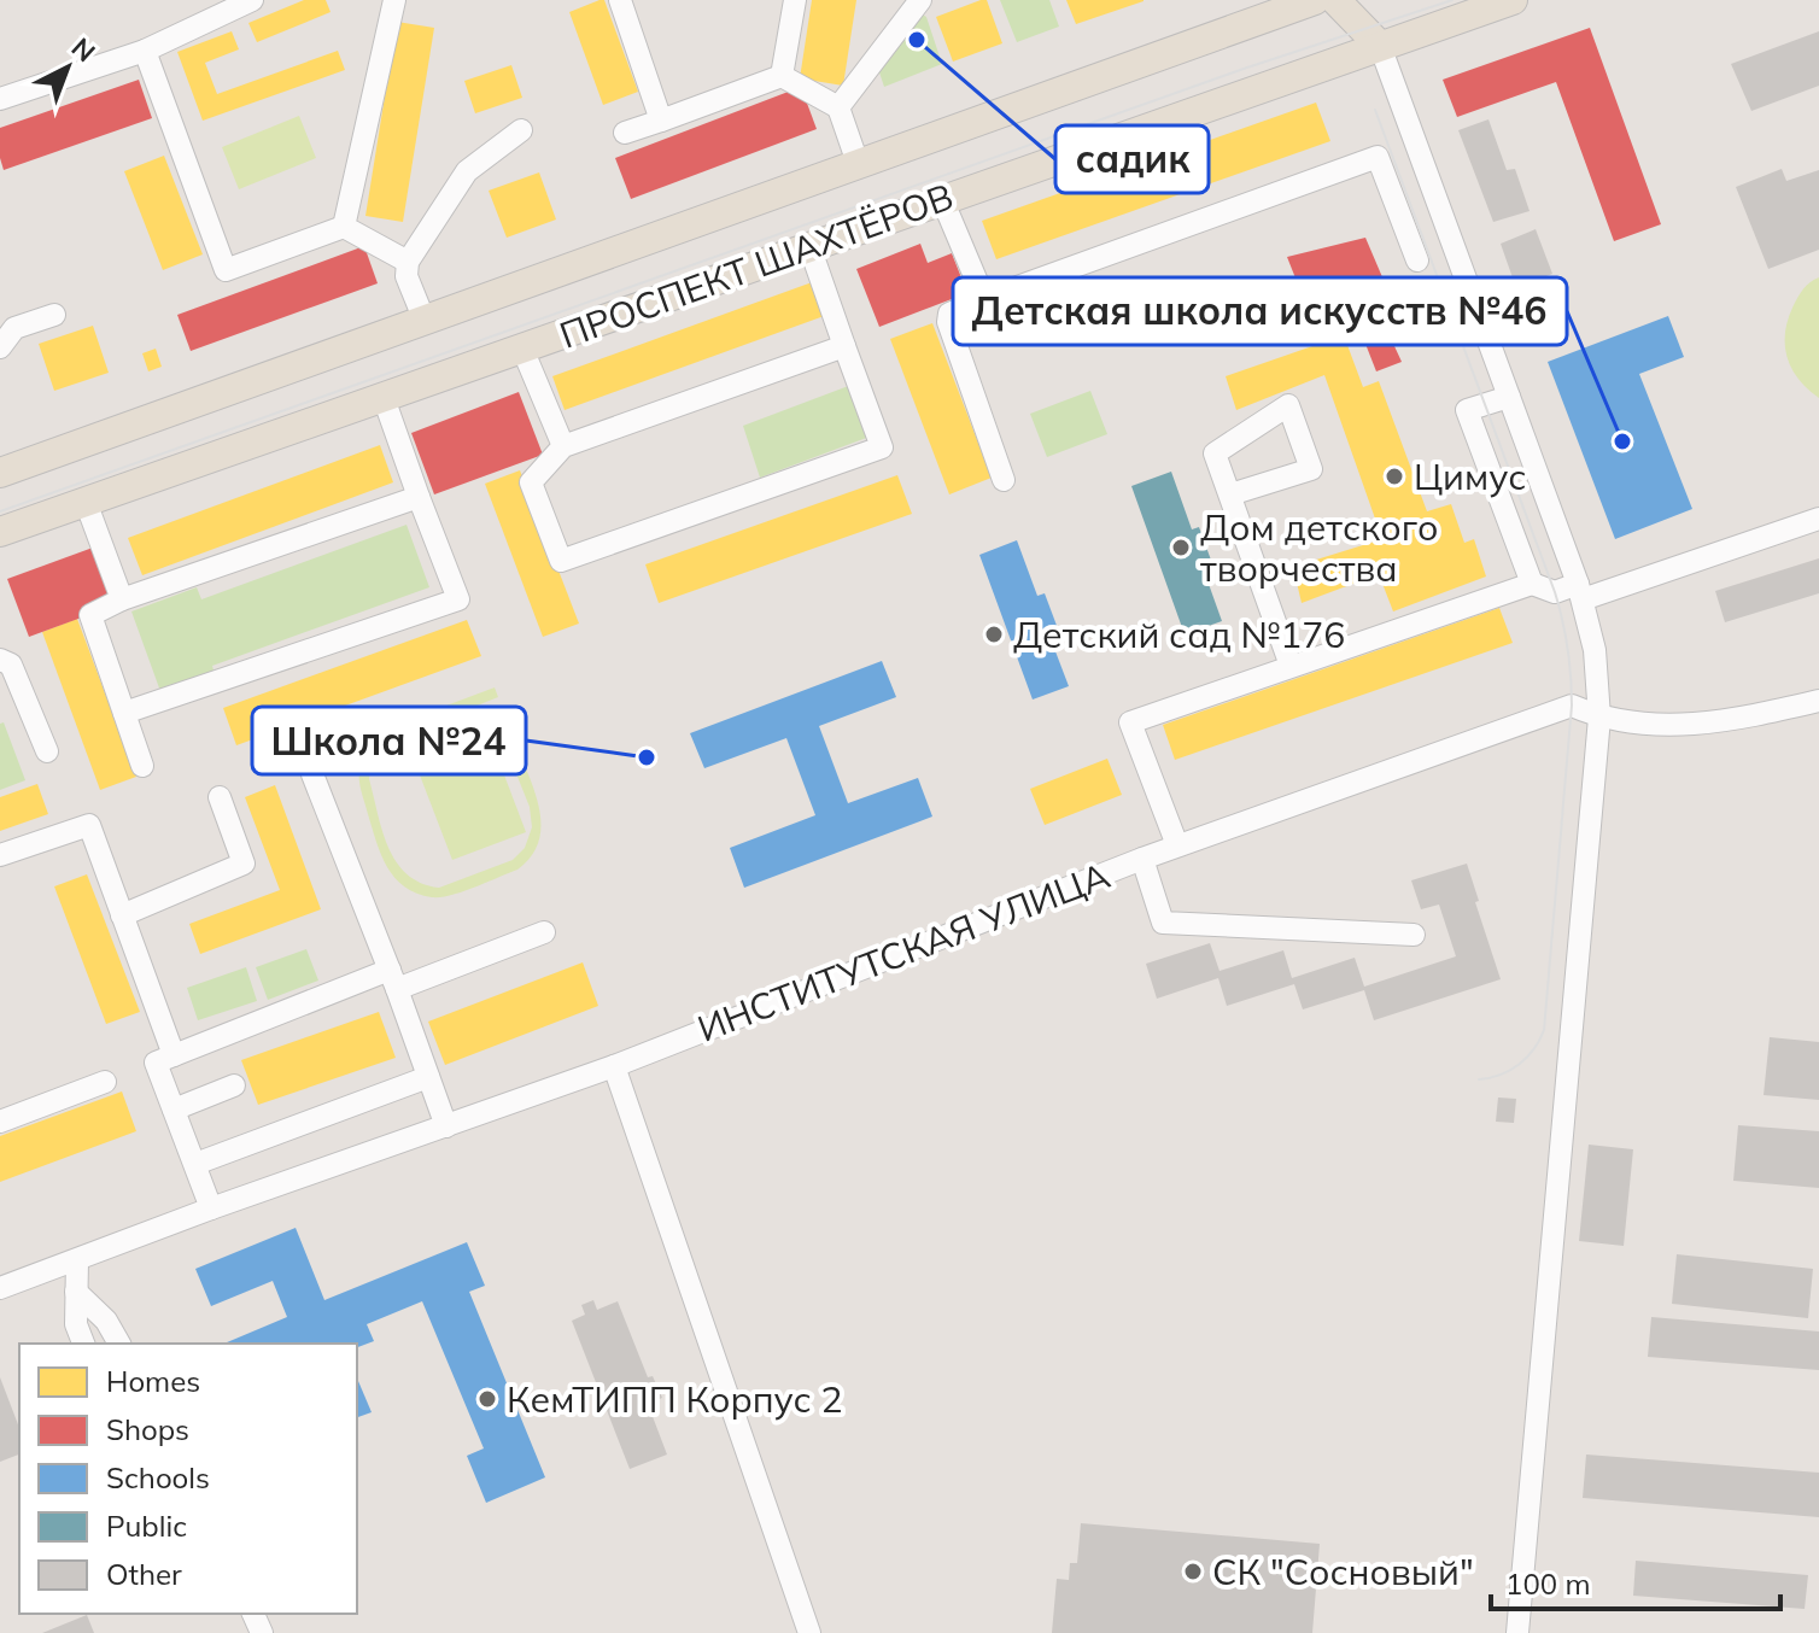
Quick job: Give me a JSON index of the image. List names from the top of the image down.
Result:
{
  "streets": {
    "main road": ["ПРОСПЕКТ ШАХТЁРОВ"],
    "street": ["ИНСТИТУТСКАЯ УЛИЦА"]
  },
  "places": [
    "садик",
    "Детская школа искусств №46",
    "Цимус",
    "Дом детского творчества",
    "Детский сад №176",
    "Школа №24",
    "КемТИПП Корпус 2",
    "СК \"Сосновый\""
  ],
  "legend": [
    "Homes",
    "Shops",
    "Schools",
    "Public",
    "Other"
  ],
  "scale_bar": "100 m",
  "north": "top right"
}
